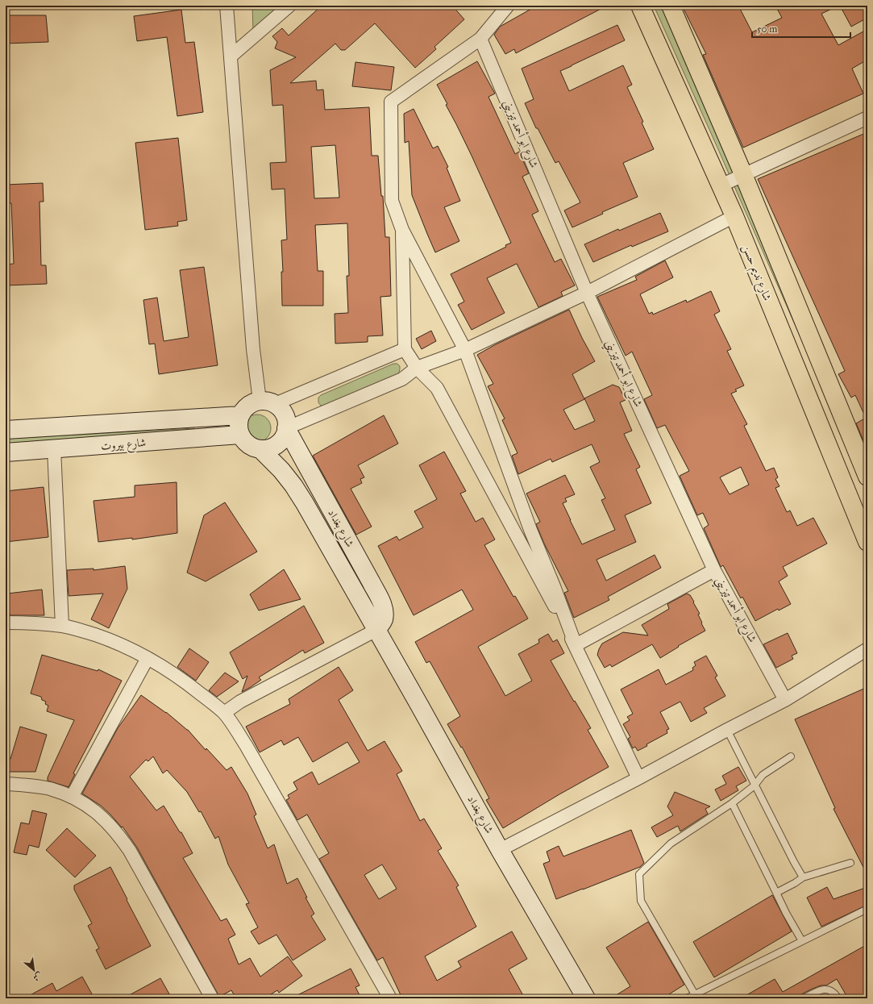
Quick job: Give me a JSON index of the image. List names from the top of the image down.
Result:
{
  "streets": {
    "main road": ["شارع نديم حسن", "شارع بيروت", "شارع بغداد"],
    "street": ["شارع ابو أحمد تيزيني"]
  },
  "crossings": [
    ["شارع بيروت", "شارع بغداد"]
  ],
  "scale_bar": "50 m",
  "north": "bottom right"
}
